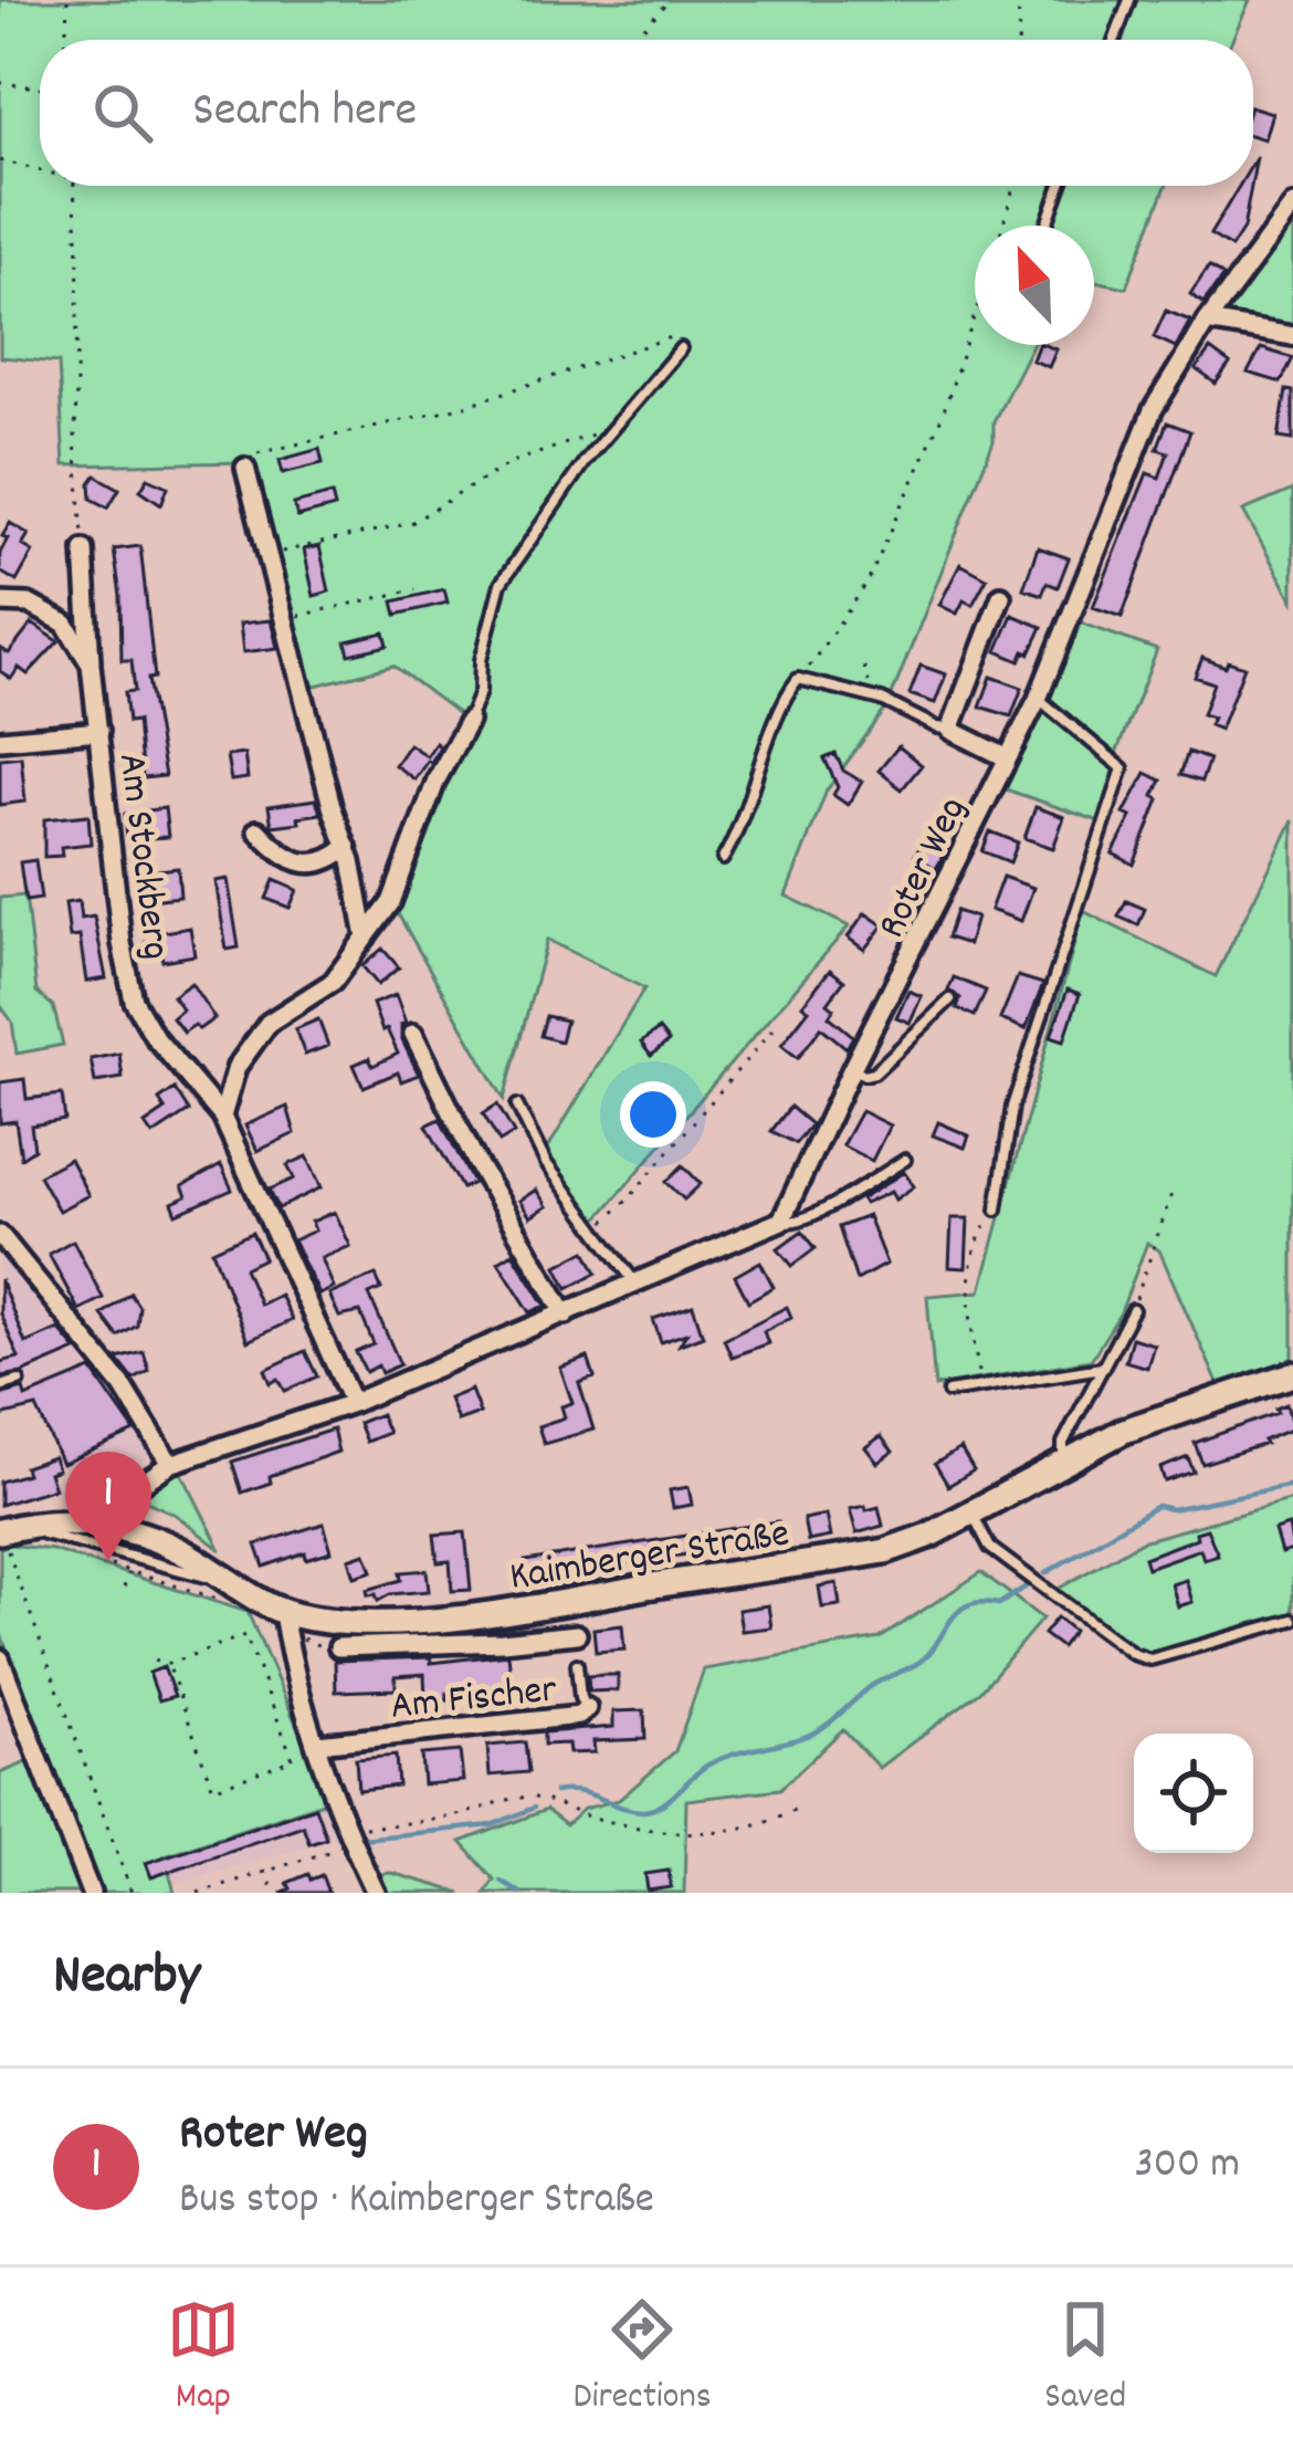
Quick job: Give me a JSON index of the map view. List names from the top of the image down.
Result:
{
  "streets": {
    "main road": ["Kaimberger Straße"],
    "street": ["Am Stockberg", "Roter Weg", "Am Fischer"]
  },
  "crossings": [
    ["Kaimberger Straße", "Am Fischer"]
  ],
  "north": "top left",
  "page": {
    "search": "Search here",
    "pins": "1",
    "heading": "Nearby",
    "list": [
      {
        "mark": "1",
        "name": "Roter Weg",
        "note": "Bus stop · Kaimberger Straße",
        "value": "300 m"
      }
    ],
    "nav": ["Map", "Directions", "Saved"]
  }
}
